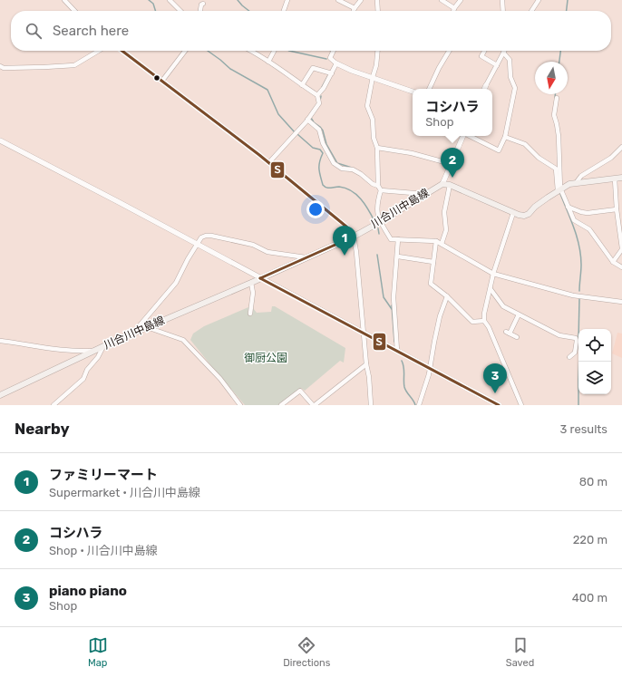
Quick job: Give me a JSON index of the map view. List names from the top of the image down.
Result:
{
  "streets": {
    "main road": ["川合川中島線"]
  },
  "parks": ["御厨公園"],
  "lines": ["transit line Ｓ"],
  "north": "bottom",
  "page": {
    "search": "Search here",
    "popup": ["コシハラ", "Shop"],
    "pins": ["2", "1", "3"],
    "heading": ["Nearby", "3 results"],
    "list": [
      {
        "mark": "1",
        "name": "ファミリーマート",
        "note": "Supermarket · 川合川中島線",
        "value": "80 m"
      },
      {
        "mark": "2",
        "name": "コシハラ",
        "note": "Shop · 川合川中島線",
        "value": "220 m"
      },
      {
        "mark": "3",
        "name": "piano piano",
        "note": "Shop",
        "value": "400 m"
      }
    ],
    "nav": ["Map", "Directions", "Saved"]
  }
}
